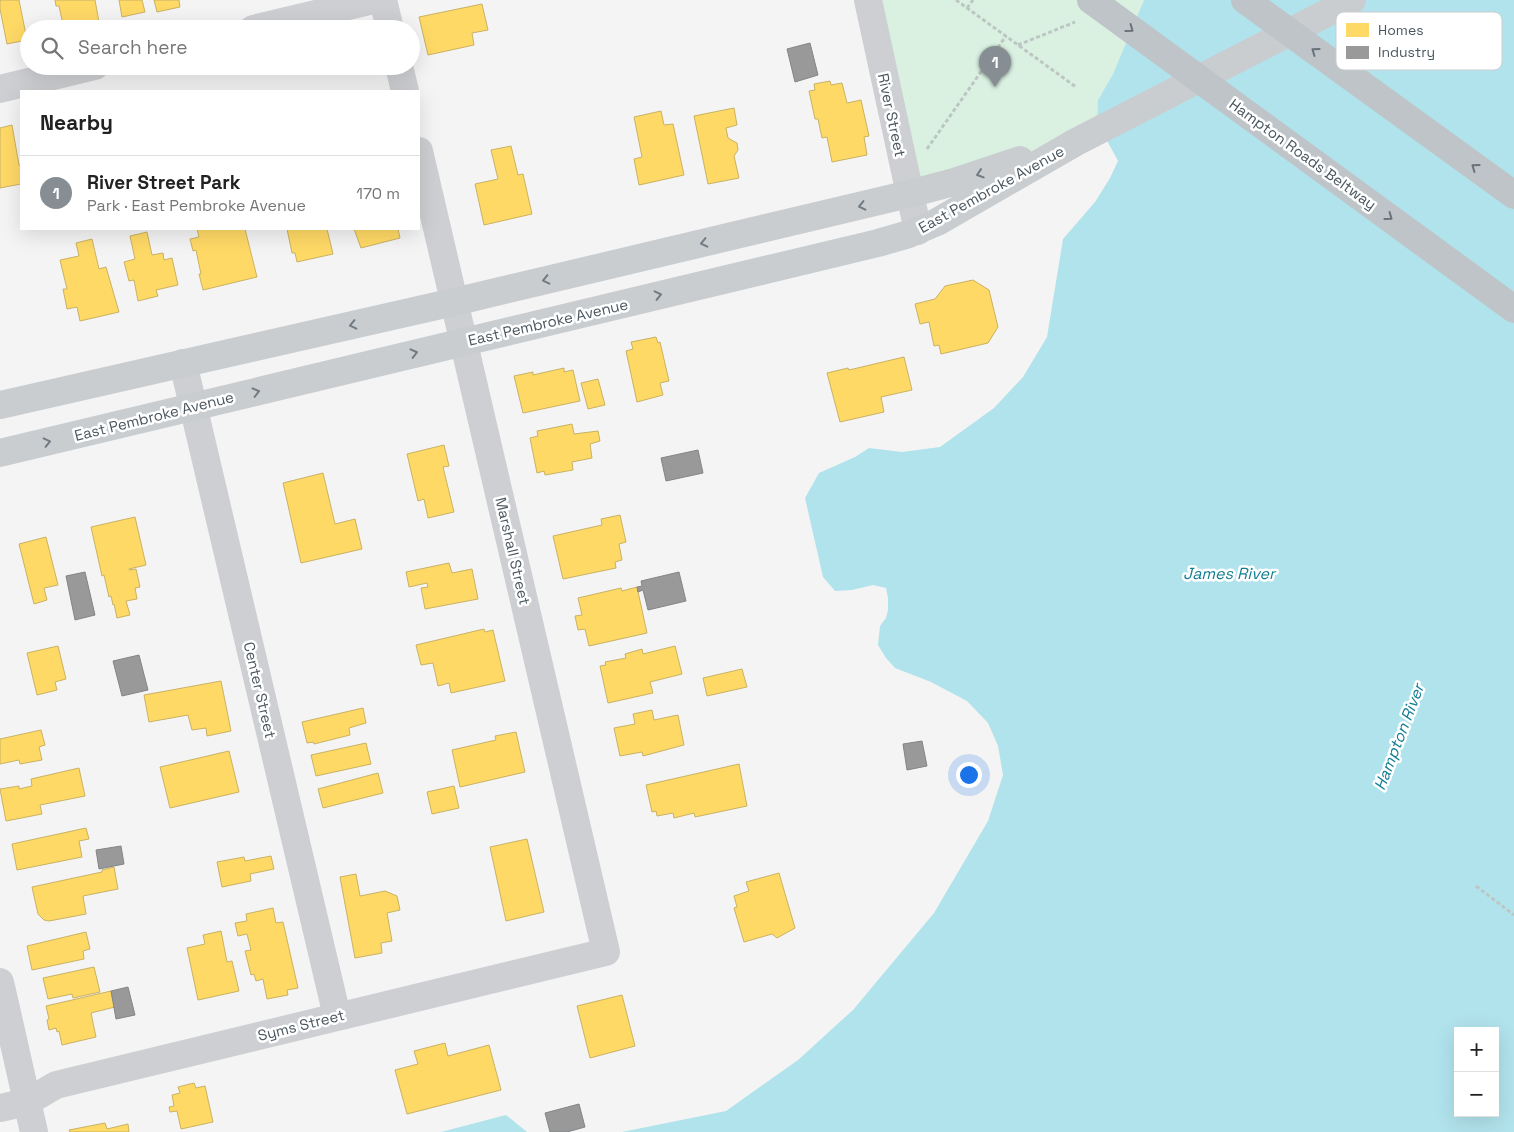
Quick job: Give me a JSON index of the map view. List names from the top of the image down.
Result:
{
  "streets": {
    "highway": ["Hampton Roads Beltway"],
    "main road": ["East Pembroke Avenue"],
    "street": [
      "River Street",
      "Marshall Street",
      "Center Street",
      "Syms Street"
    ]
  },
  "crossings": [
    ["River Street", "East Pembroke Avenue"],
    ["East Pembroke Avenue", "Marshall Street"],
    ["East Pembroke Avenue", "Center Street"],
    ["Marshall Street", "Syms Street"],
    ["Center Street", "Syms Street"]
  ],
  "water": ["James River", "Hampton River"],
  "legend": ["Homes", "Industry"],
  "page": {
    "search": "Search here",
    "pins": "1",
    "heading": "Nearby",
    "list": [
      {
        "mark": "1",
        "name": "River Street Park",
        "note": "Park · East Pembroke Avenue",
        "value": "170 m"
      }
    ],
    "map_buttons": ["+", "−"]
  }
}
